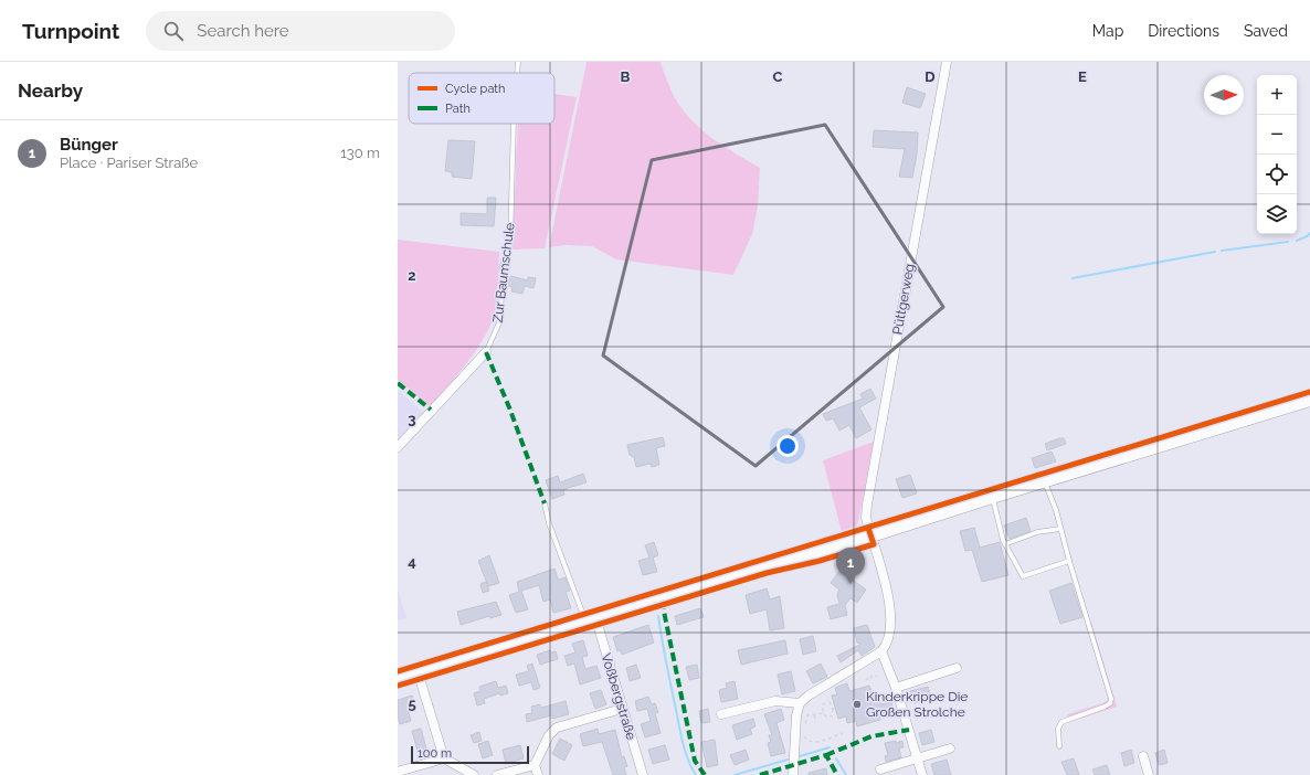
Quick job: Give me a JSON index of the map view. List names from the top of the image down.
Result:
{
  "streets": {
    "street": ["Zur Baumschule", "Püttgerweg", "Voßbergstraße"]
  },
  "places": ["Kinderkrippe Die Großen Strolche"],
  "legend": ["Cycle path", "Path"],
  "scale_bar": "100 m",
  "north": "right",
  "page": {
    "header": "Turnpoint",
    "search": "Search here",
    "nav": ["Map", "Directions", "Saved"],
    "heading": "Nearby",
    "map_buttons": ["+", "−"],
    "list": [
      {
        "mark": "1",
        "name": "Bünger",
        "note": "Place · Pariser Straße",
        "value": "130 m"
      }
    ],
    "pins": "1",
    "scale": "100 m"
  },
  "grid": {
    "columns": [
      "B",
      "C",
      "D",
      "E"
    ],
    "rows": [
      "2",
      "3",
      "4",
      "5"
    ]
  }
}
